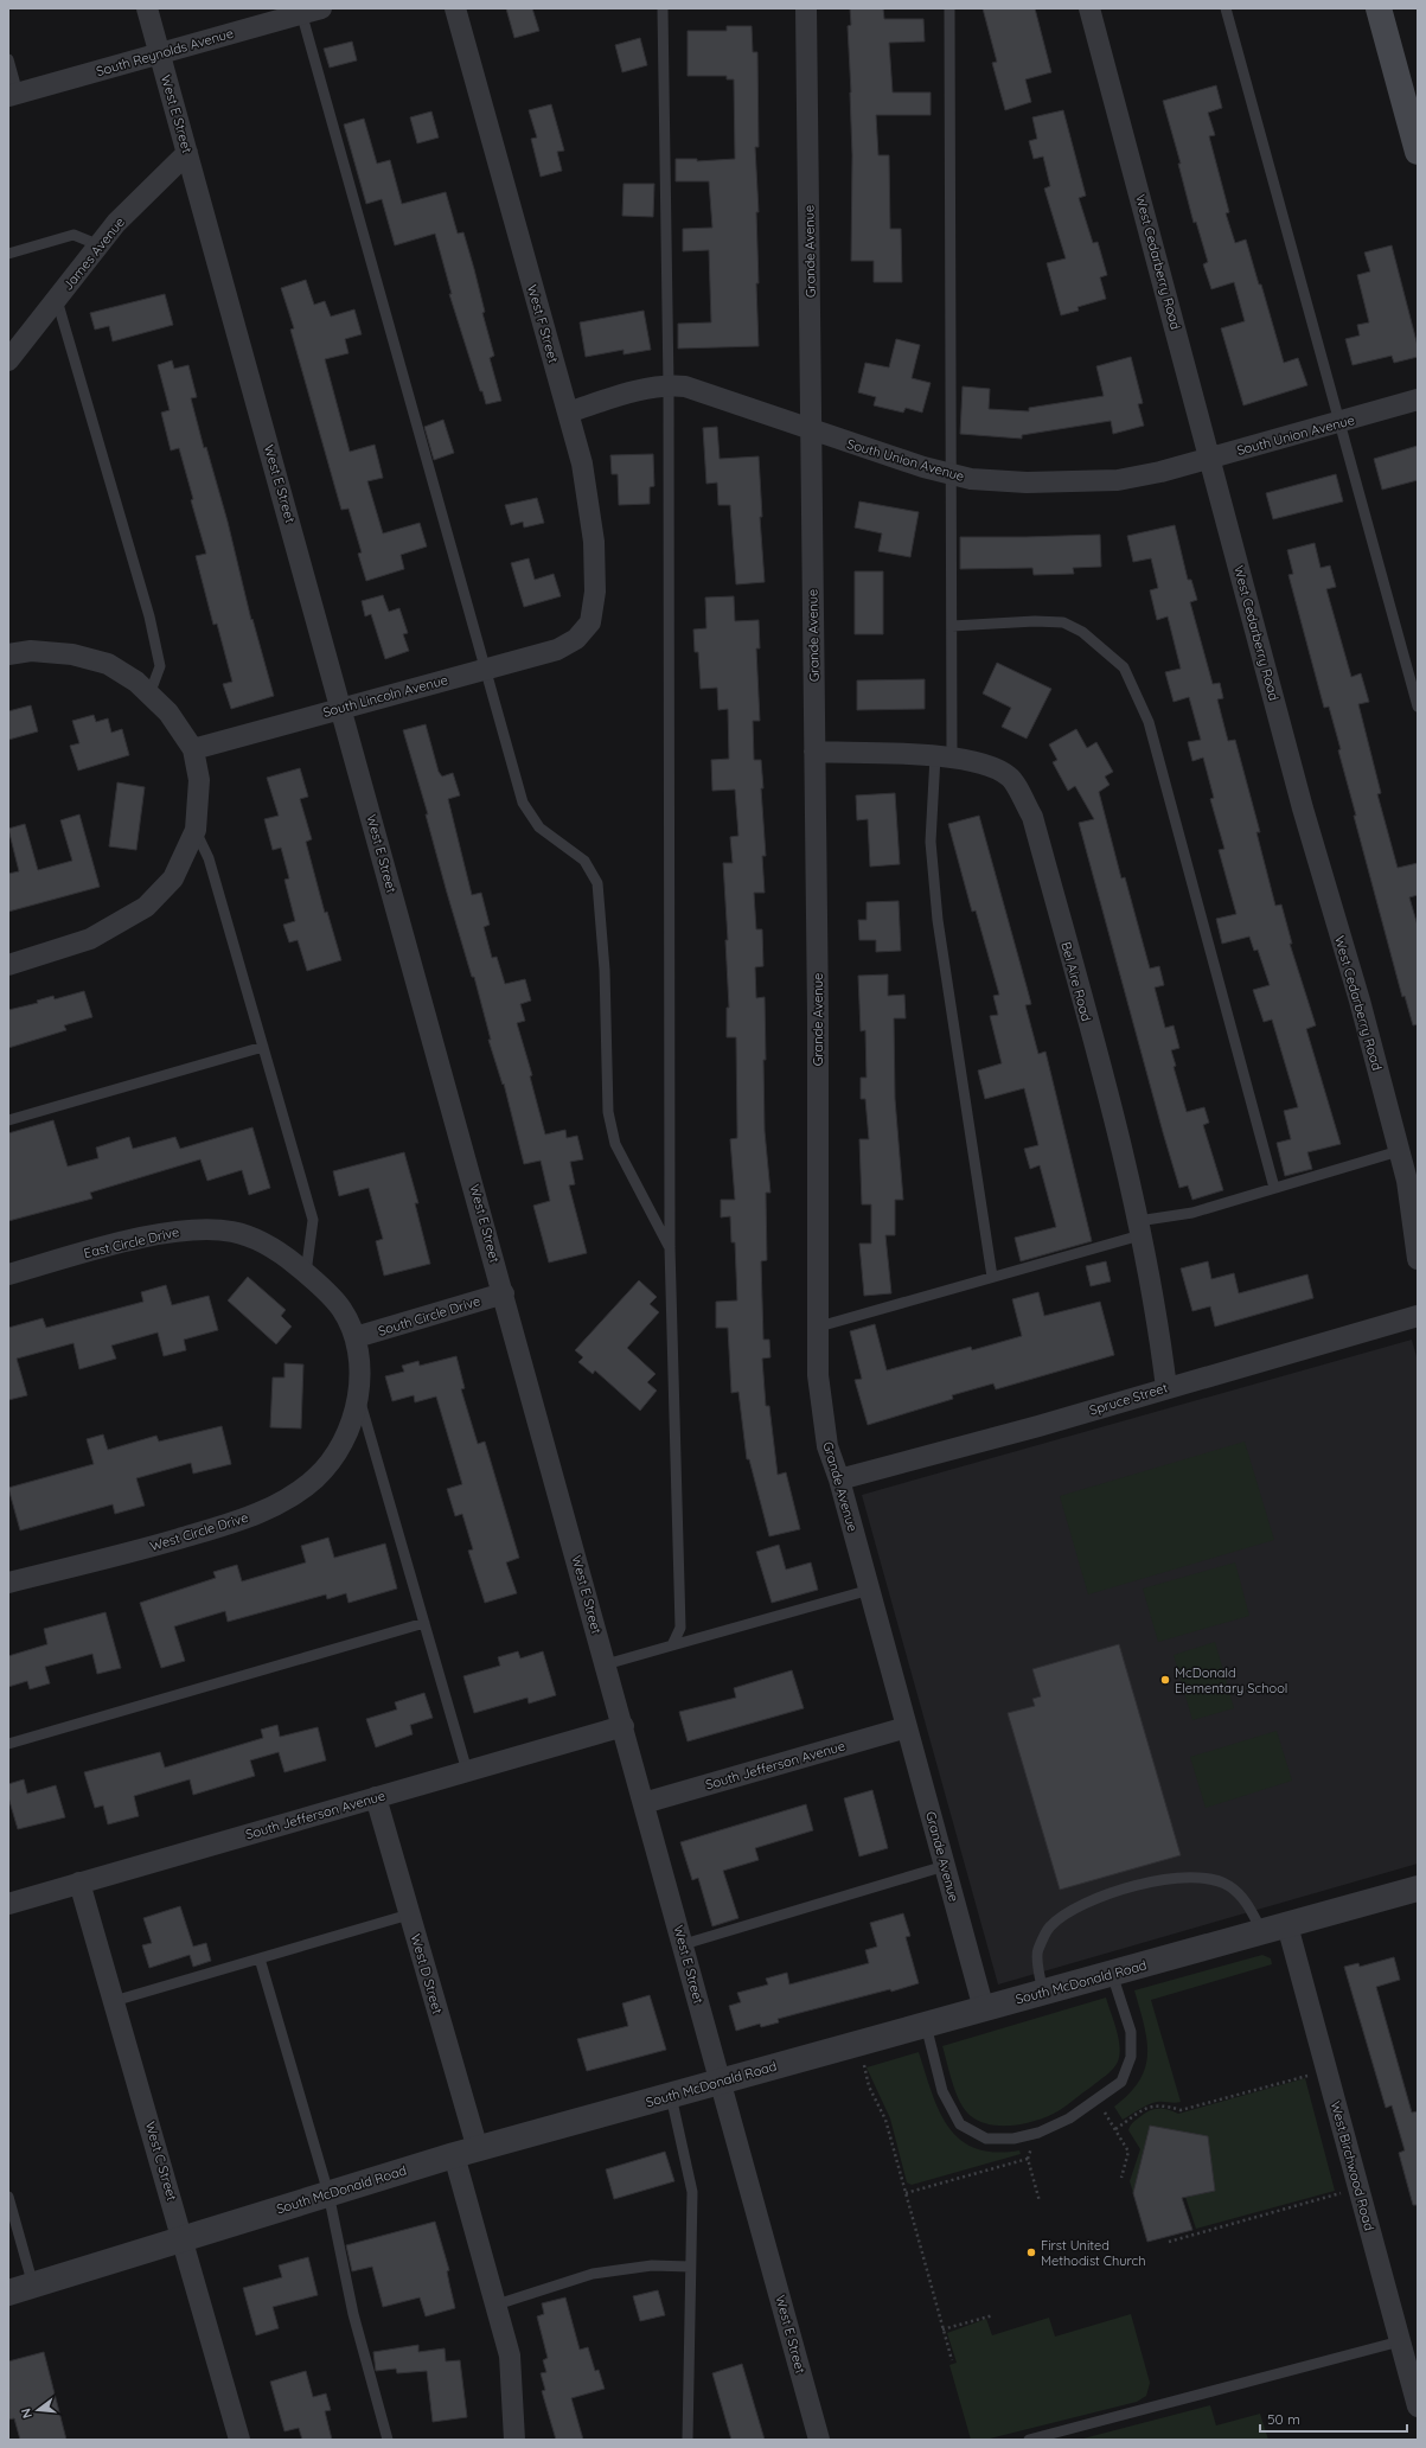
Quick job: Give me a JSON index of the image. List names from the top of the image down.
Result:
{
  "streets": {
    "street": [
      "South Reynolds Avenue",
      "West E Street",
      "Grande Avenue",
      "James Avenue",
      "West Cedarberry Road",
      "West F Street",
      "South Union Avenue",
      "South Lincoln Avenue",
      "Bel Aire Road",
      "East Circle Drive",
      "South Circle Drive",
      "Spruce Street",
      "West Circle Drive",
      "South Jefferson Avenue",
      "West D Street",
      "South McDonald Road",
      "West C Street",
      "West Birchwood Road"
    ]
  },
  "crossings": [
    ["South Reynolds Avenue", "West E Street"],
    ["West E Street", "James Avenue"],
    ["West E Street", "South Lincoln Avenue"],
    ["West E Street", "South Circle Drive"],
    ["West E Street", "South Jefferson Avenue"],
    ["West E Street", "South McDonald Road"],
    ["Grande Avenue", "South Union Avenue"],
    ["Grande Avenue", "Bel Aire Road"],
    ["Grande Avenue", "Spruce Street"],
    ["Grande Avenue", "South Jefferson Avenue"],
    ["Grande Avenue", "South McDonald Road"],
    ["West Cedarberry Road", "South Union Avenue"],
    ["West F Street", "South Union Avenue"],
    ["West F Street", "South Lincoln Avenue"],
    ["Bel Aire Road", "Spruce Street"],
    ["East Circle Drive", "South Circle Drive"],
    ["East Circle Drive", "West Circle Drive"],
    ["South Circle Drive", "West Circle Drive"],
    ["South Jefferson Avenue", "West D Street"],
    ["South Jefferson Avenue", "West C Street"],
    ["West D Street", "South McDonald Road"],
    ["South McDonald Road", "West C Street"],
    ["South McDonald Road", "West Birchwood Road"]
  ],
  "places": ["McDonald Elementary School", "First United Methodist Church"],
  "scale_bar": "50 m",
  "north": "left"
}
